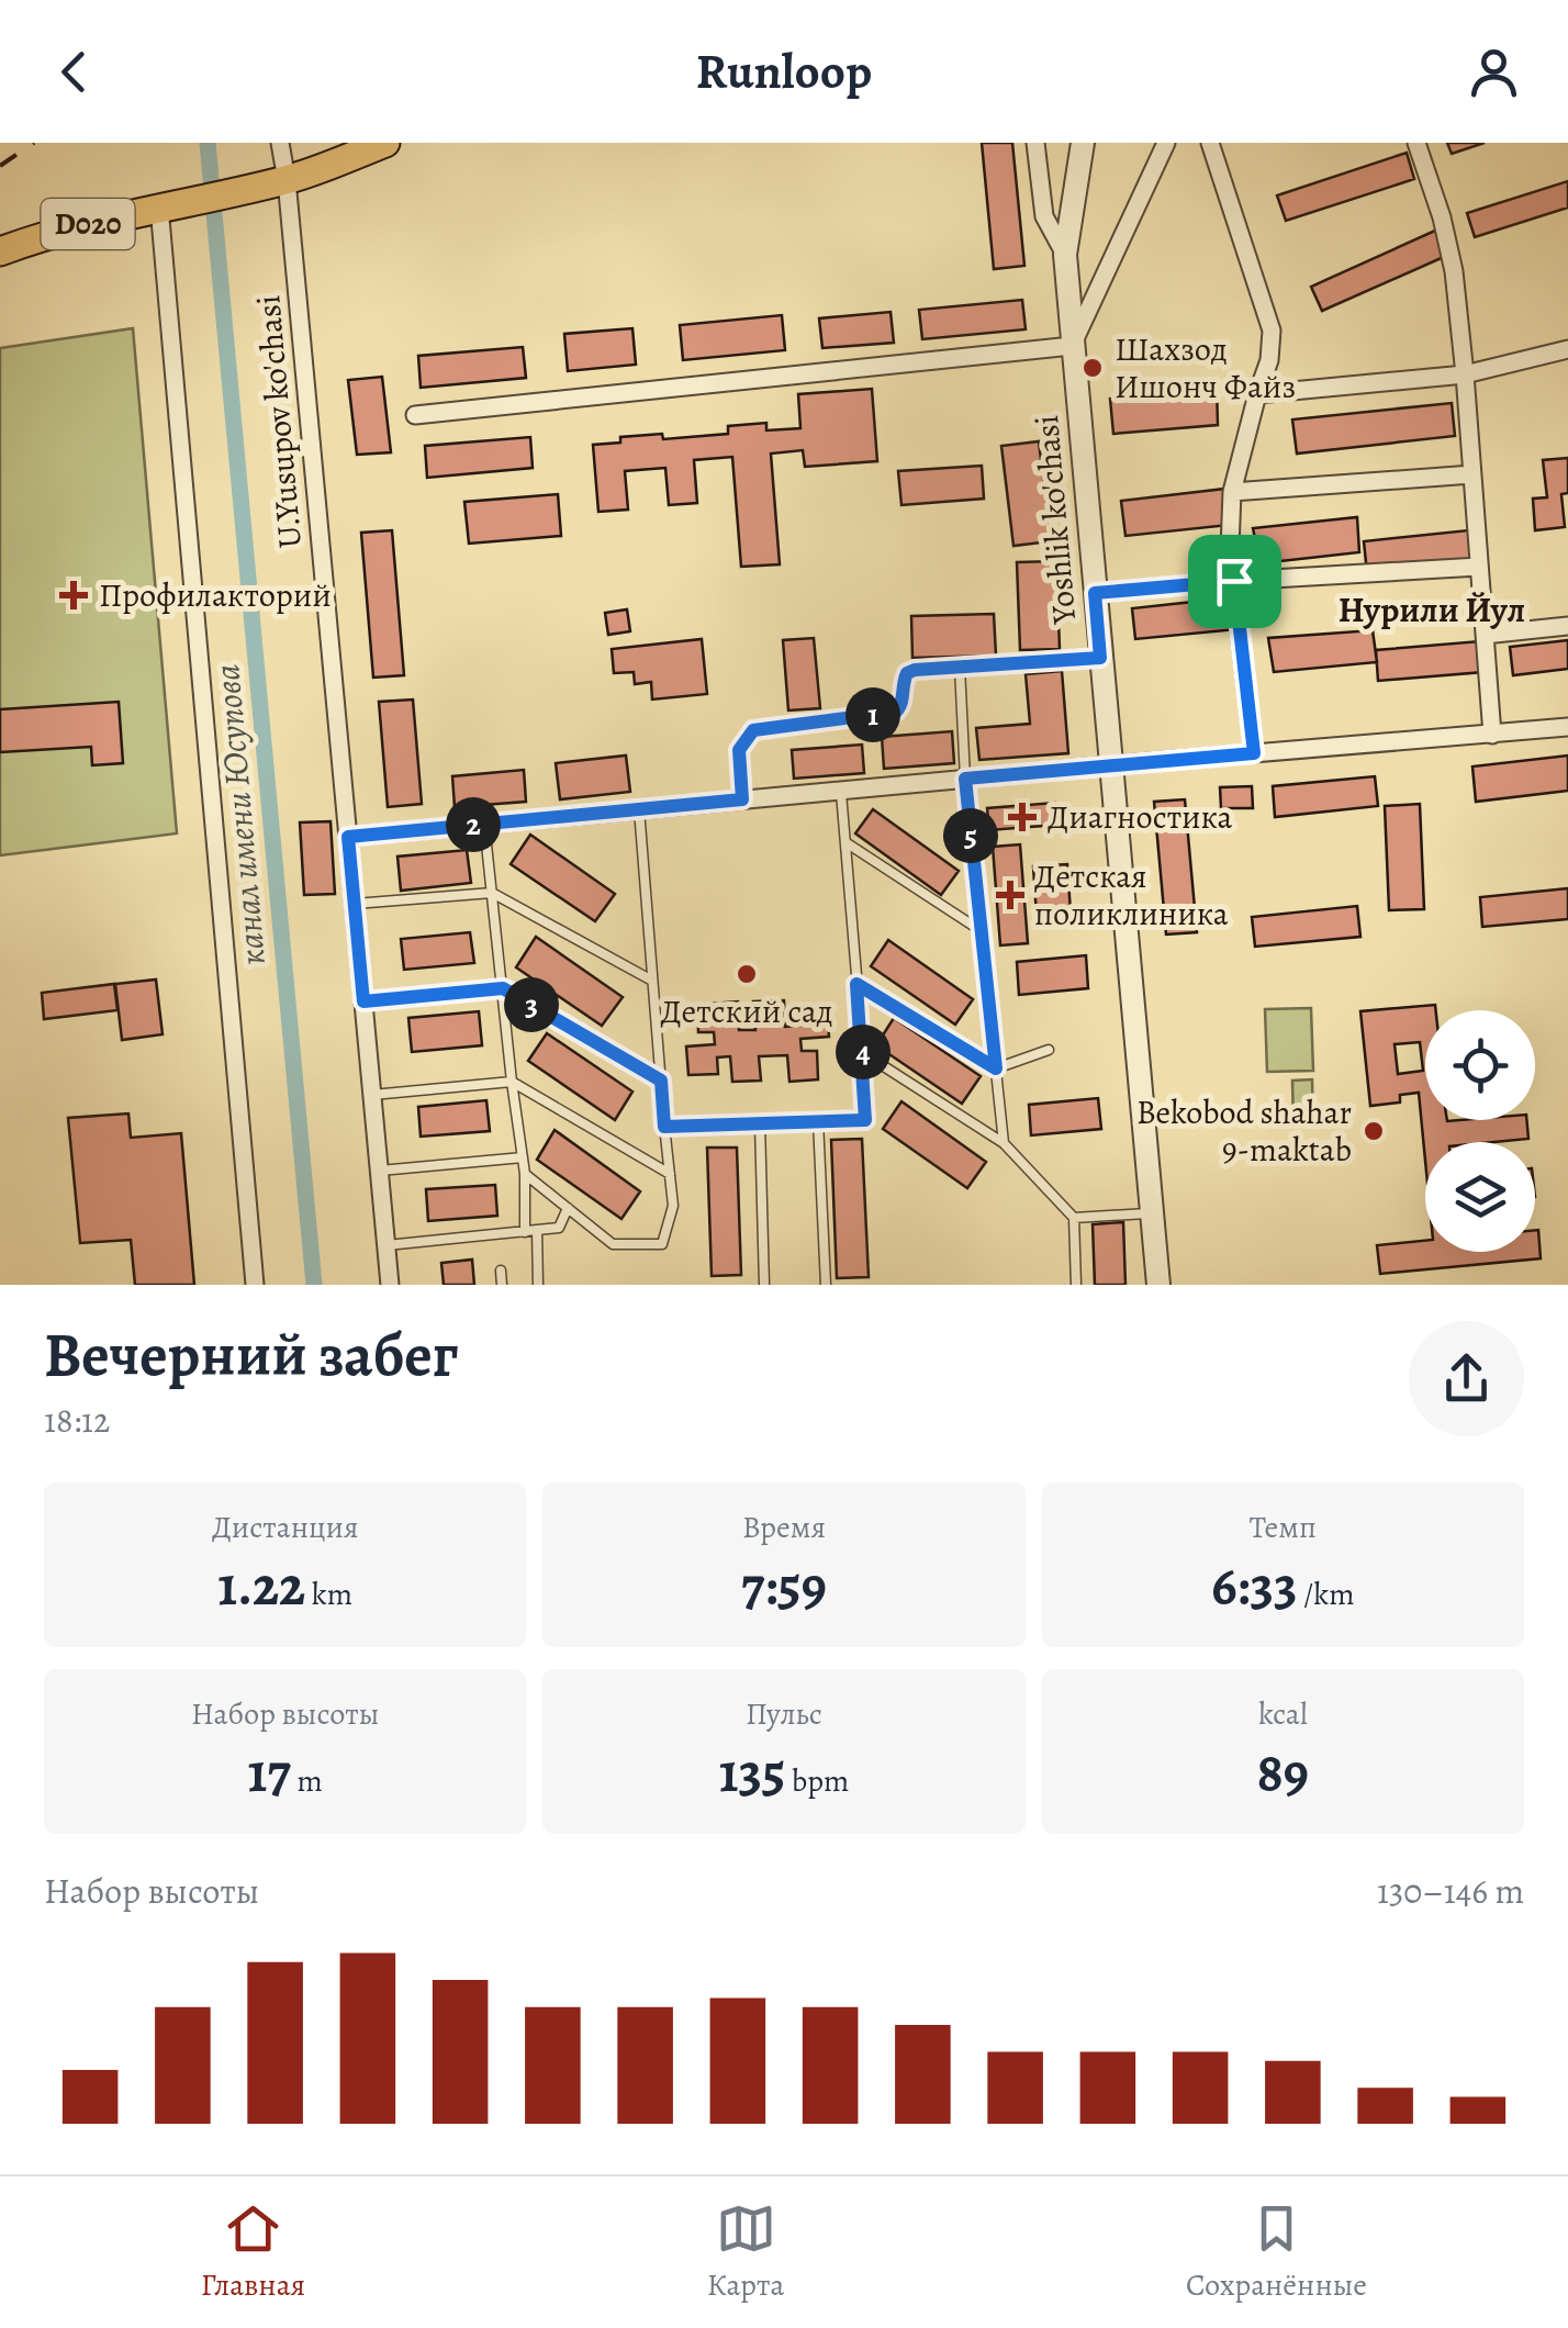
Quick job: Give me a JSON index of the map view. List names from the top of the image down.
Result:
{
  "streets": {
    "main road": ["D020"],
    "street": ["U.Yusupov ko'chasi", "Yoshlik ko'chasi"]
  },
  "crossings": [
    ["D020", "U.Yusupov ko'chasi"]
  ],
  "districts": ["Нурили Йул"],
  "water": ["канал имени Юсупова"],
  "places": {
    "other": ["Шахзод Ишонч Файз", "Детский сад", "Bekobod shahar 9-maktab"],
    "health": ["Профилакторий", "Диагностика", "Детская поликлиника"]
  },
  "page": {
    "header": "Runloop",
    "pins": [
      "1",
      "2",
      "5",
      "3",
      "4"
    ],
    "heading": ["Вечерний забег", "18:12"],
    "stats": [
      ["Дистанция", "1.22 km"],
      ["Время", "7:59"],
      ["Темп", "6:33 /km"],
      ["Набор высоты", "17 m"],
      ["Пульс", "135 bpm"],
      ["kcal", "89"]
    ],
    "chart": ["Набор высоты", "130–146 m"],
    "tabs": ["Главная", "Карта", "Сохранённые"]
  }
}
